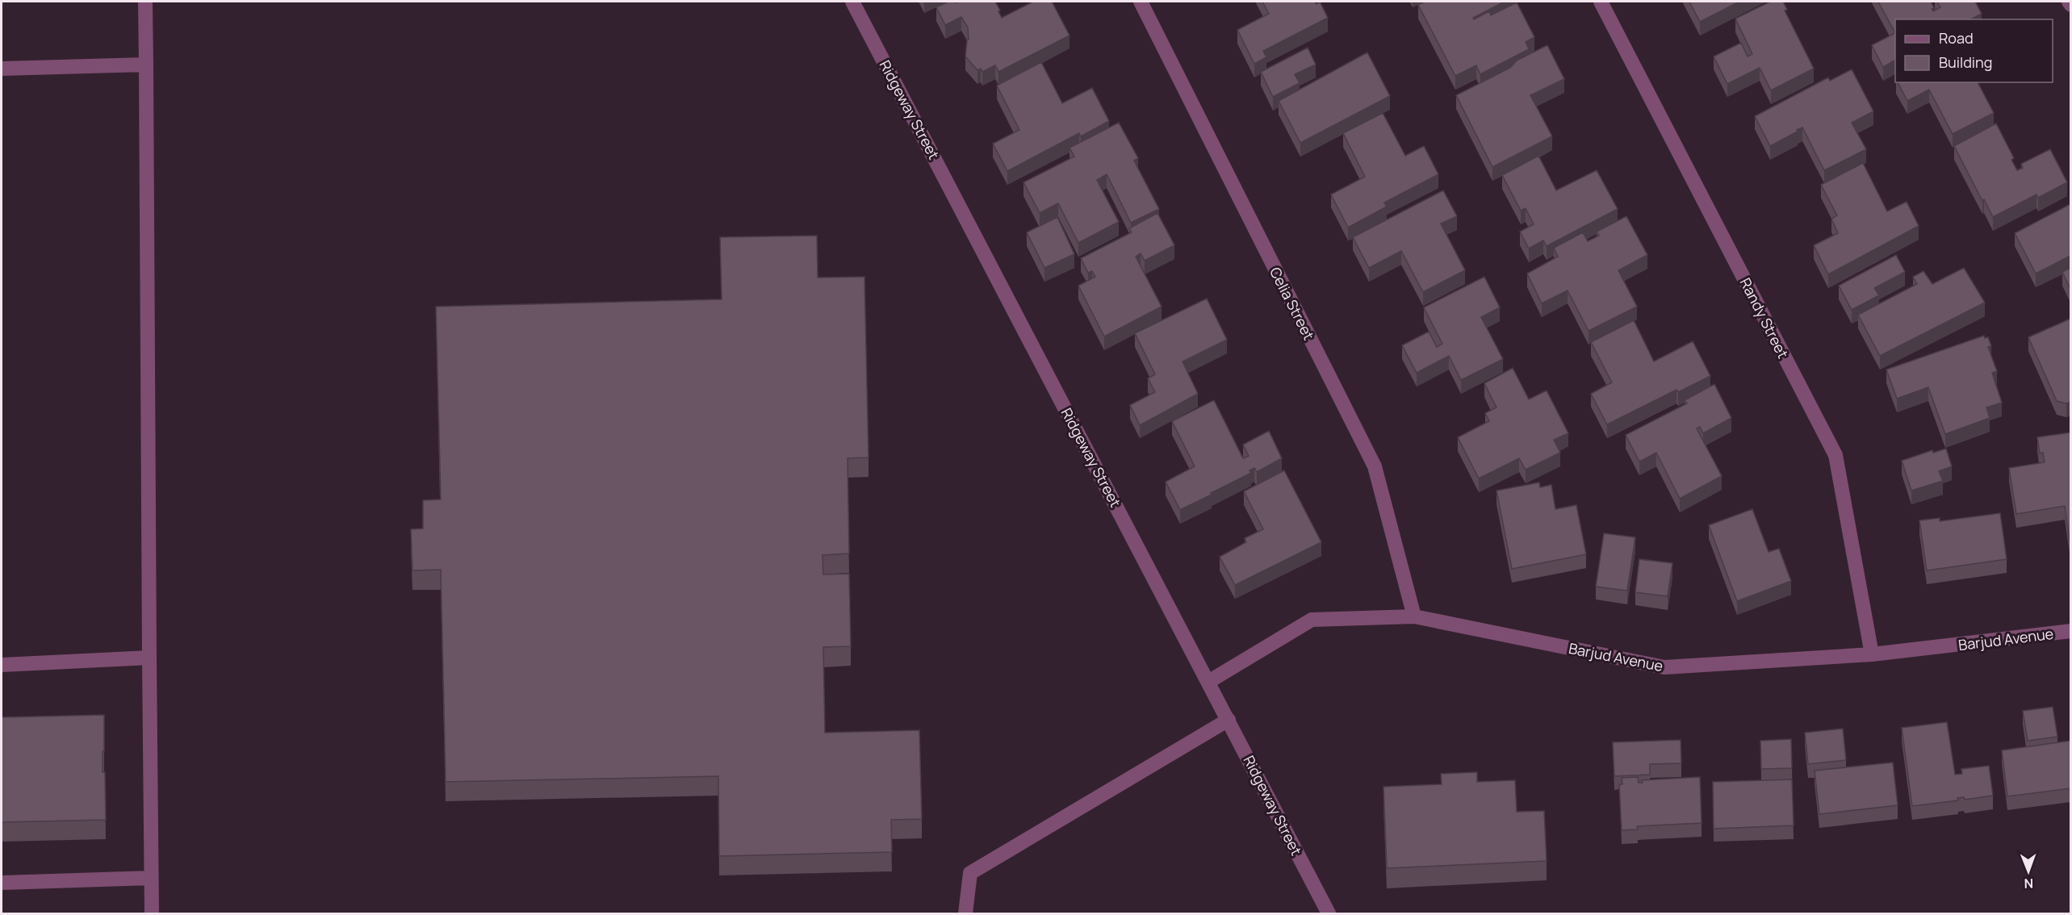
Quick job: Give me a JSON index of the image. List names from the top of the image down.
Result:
{
  "streets": {
    "street": [
      "Ridgeway Street",
      "Celia Street",
      "Randy Street",
      "Barjud Avenue"
    ]
  },
  "crossings": [
    ["Ridgeway Street", "Barjud Avenue"],
    ["Celia Street", "Barjud Avenue"],
    ["Randy Street", "Barjud Avenue"]
  ],
  "legend": ["Road", "Building"],
  "north": "bottom"
}
